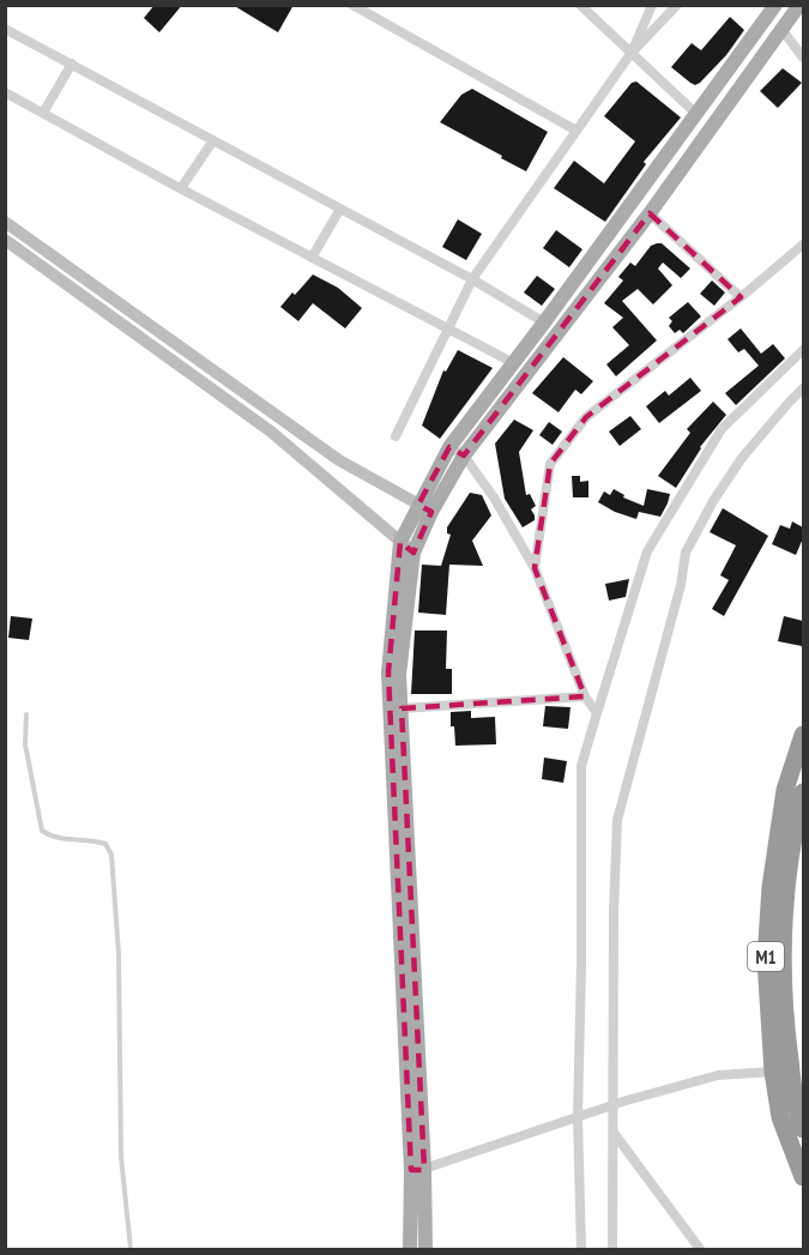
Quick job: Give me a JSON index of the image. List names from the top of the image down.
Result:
{
  "streets": {
    "highway": ["M1"]
  }
}
